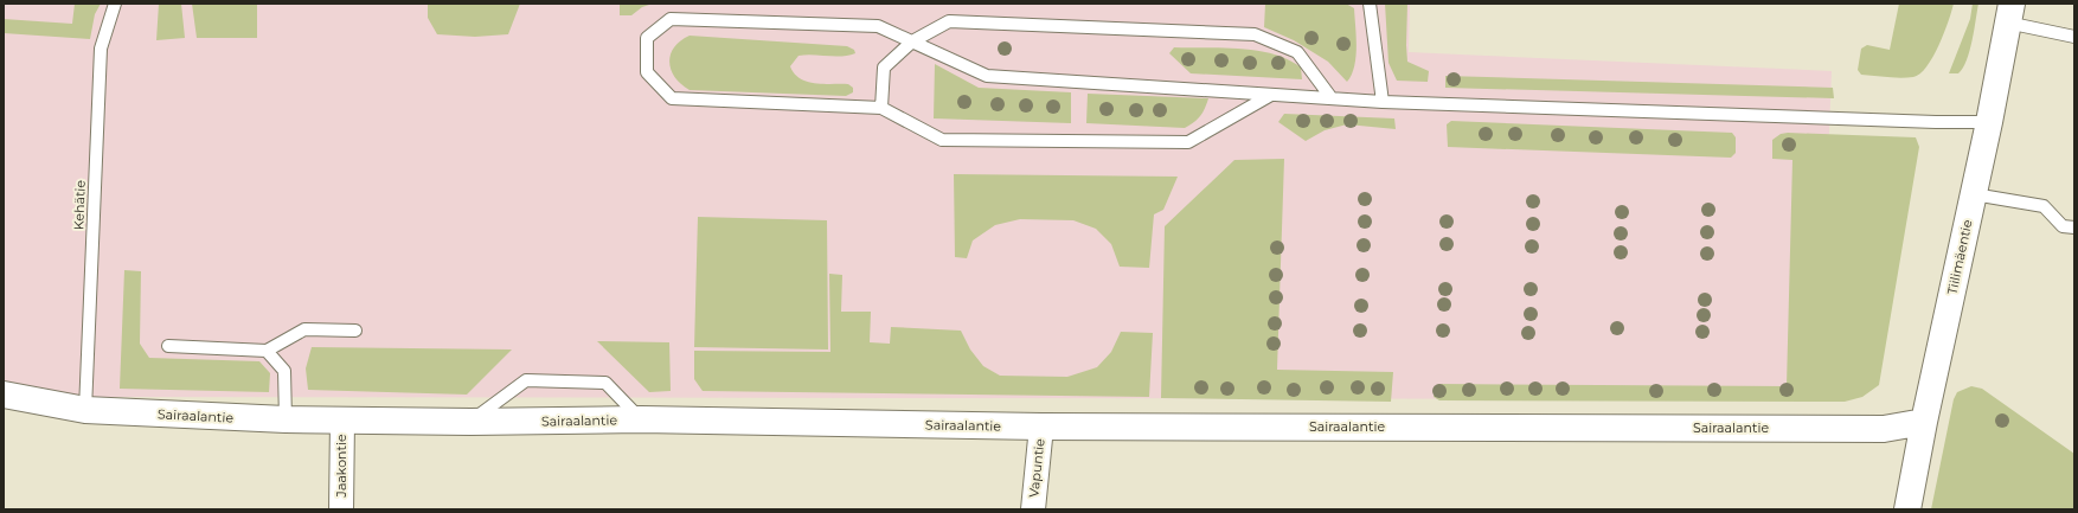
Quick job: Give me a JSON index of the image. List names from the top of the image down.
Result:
{
  "streets": {
    "street": [
      "Tiilimäentie",
      "Sairaalantie",
      "Jaakontie",
      "Vapuntie"
    ],
    "lane": ["Kehätie"]
  },
  "crossings": [
    ["Kehätie", "Sairaalantie"],
    ["Tiilimäentie", "Sairaalantie"],
    ["Sairaalantie", "Jaakontie"],
    ["Sairaalantie", "Vapuntie"]
  ]
}
